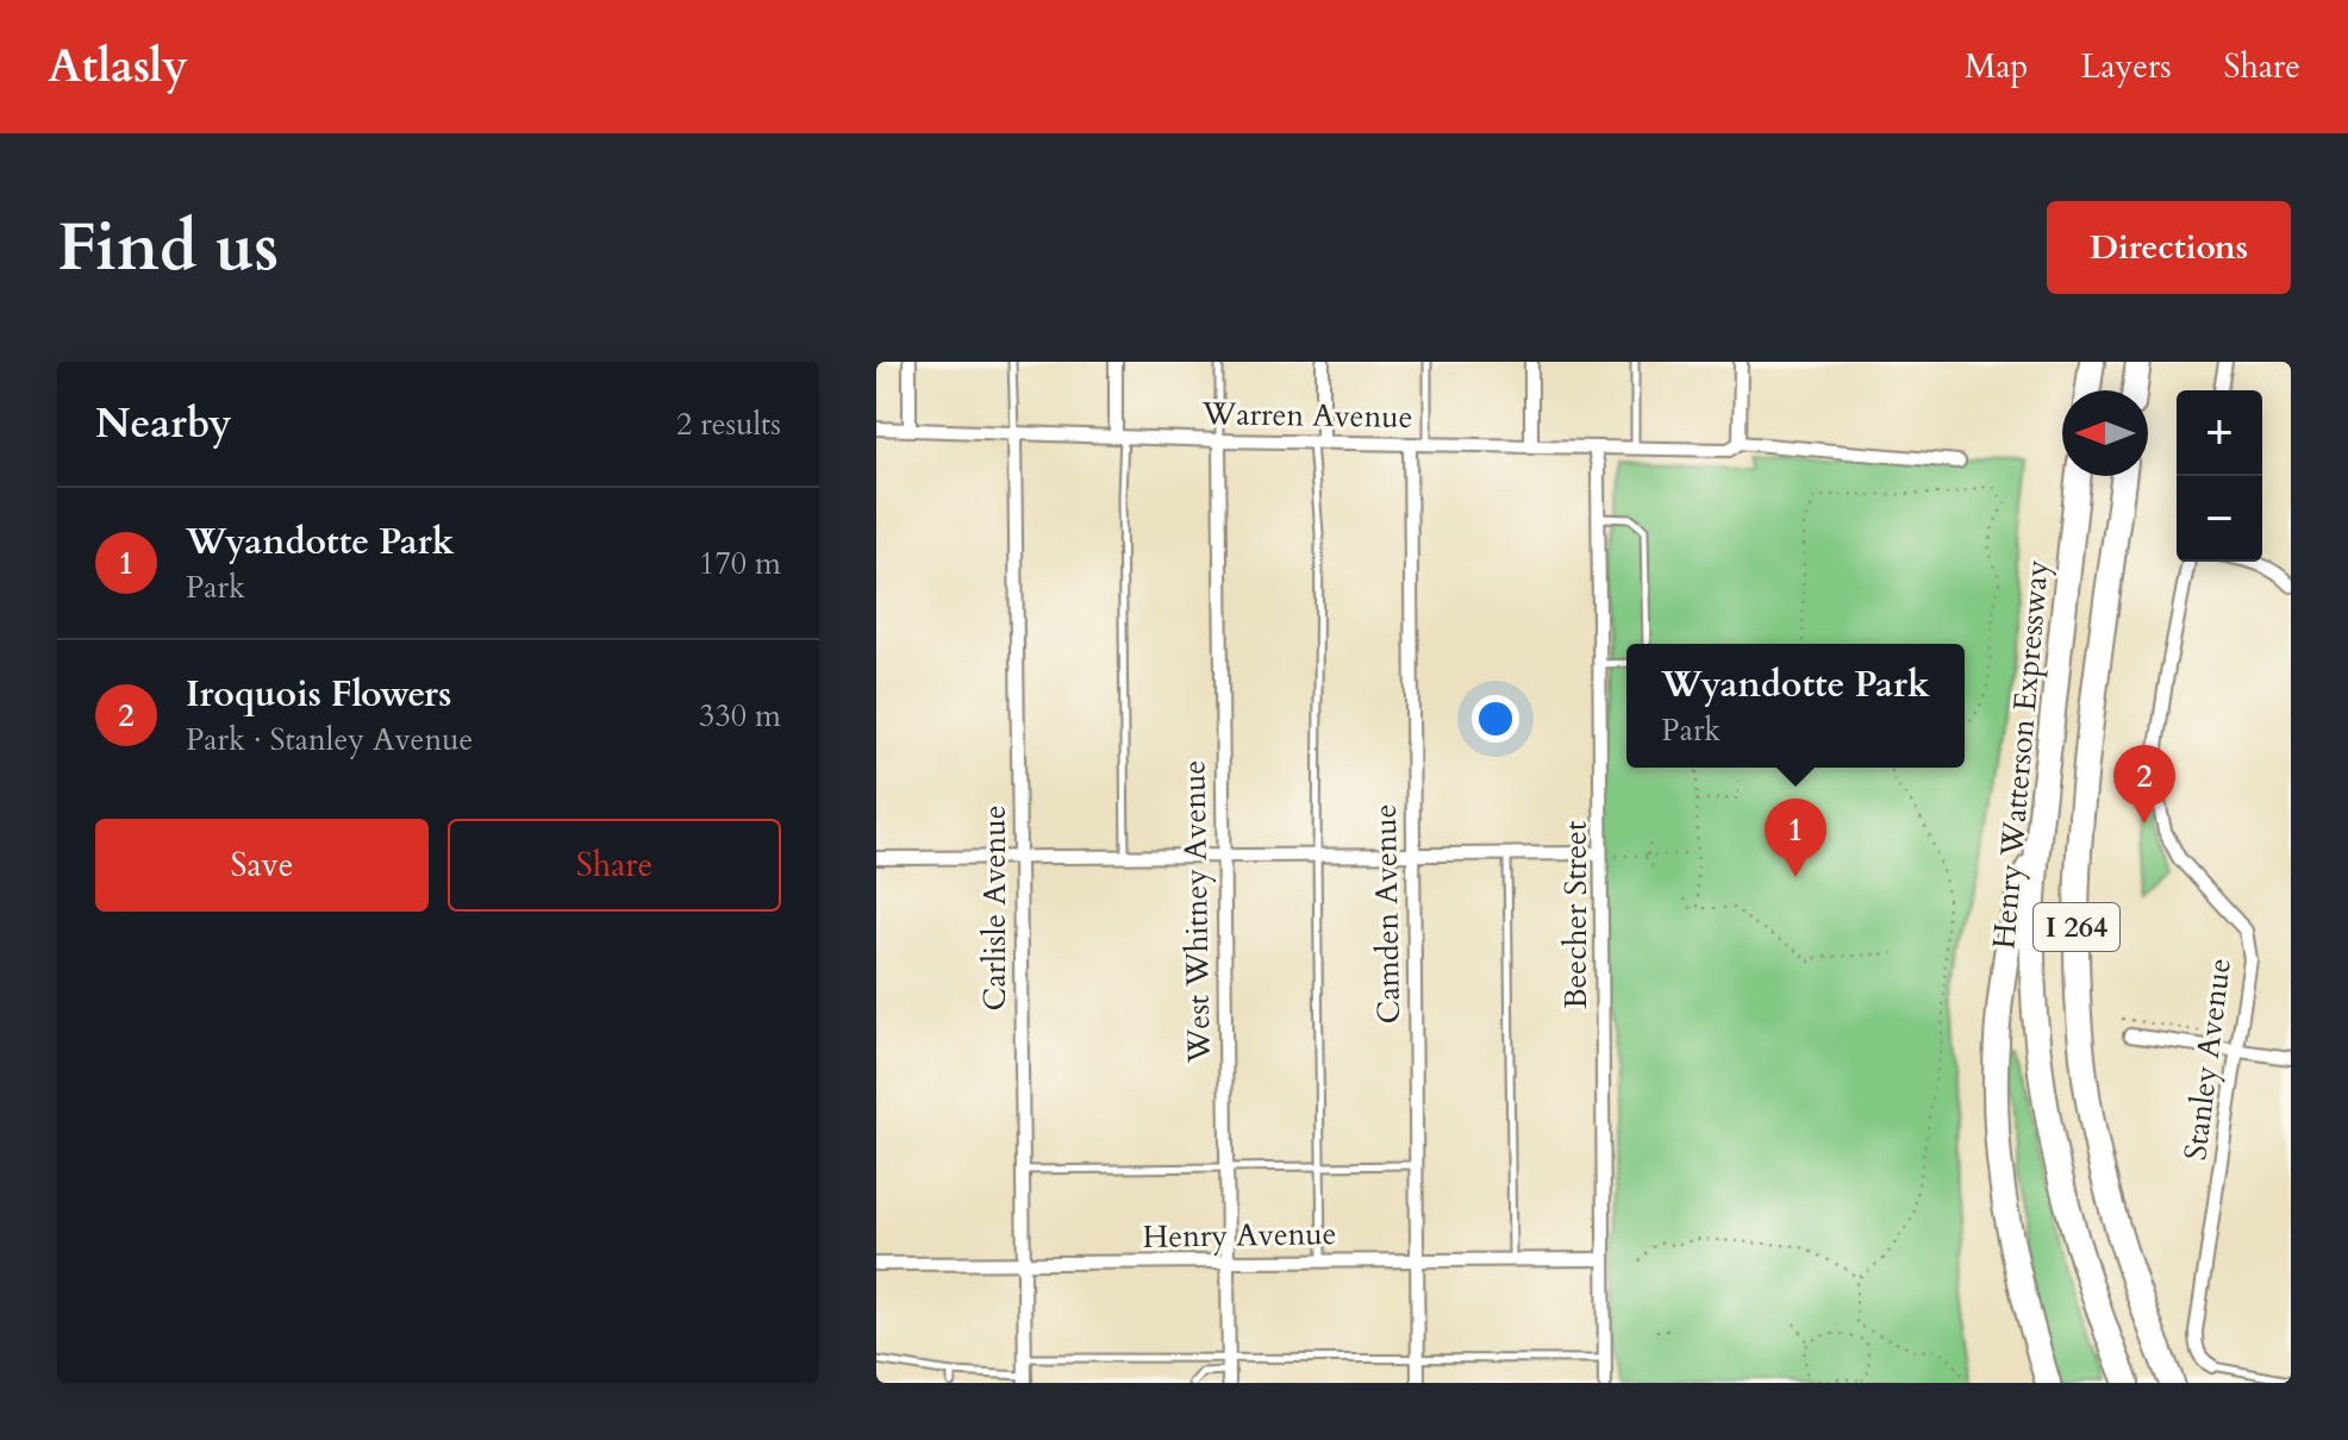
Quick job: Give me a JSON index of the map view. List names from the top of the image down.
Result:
{
  "streets": {
    "highway": ["Henry Watterson Expressway", "I 264"],
    "street": [
      "Warren Avenue",
      "Carlisle Avenue",
      "West Whitney Avenue",
      "Camden Avenue",
      "Beecher Street",
      "Stanley Avenue",
      "Henry Avenue"
    ]
  },
  "crossings": [
    ["Warren Avenue", "Carlisle Avenue"],
    ["Warren Avenue", "West Whitney Avenue"],
    ["Warren Avenue", "Camden Avenue"],
    ["Warren Avenue", "Beecher Street"],
    ["Carlisle Avenue", "Henry Avenue"],
    ["West Whitney Avenue", "Henry Avenue"],
    ["Camden Avenue", "Henry Avenue"],
    ["Beecher Street", "Henry Avenue"]
  ],
  "north": "left",
  "page": {
    "header": "Atlasly",
    "nav": ["Map", "Layers", "Share"],
    "buttons": [
      "Directions",
      ["Save", "Share"]
    ],
    "title": "Find us",
    "heading": ["Nearby", "2 results"],
    "map_buttons": ["+", "−"],
    "list": [
      {
        "mark": "1",
        "name": "Wyandotte Park",
        "note": "Park",
        "value": "170 m"
      },
      {
        "mark": "2",
        "name": "Iroquois Flowers",
        "note": "Park · Stanley Avenue",
        "value": "330 m"
      }
    ],
    "popup": ["Wyandotte Park", "Park"],
    "pins": ["2", "1"]
  }
}
